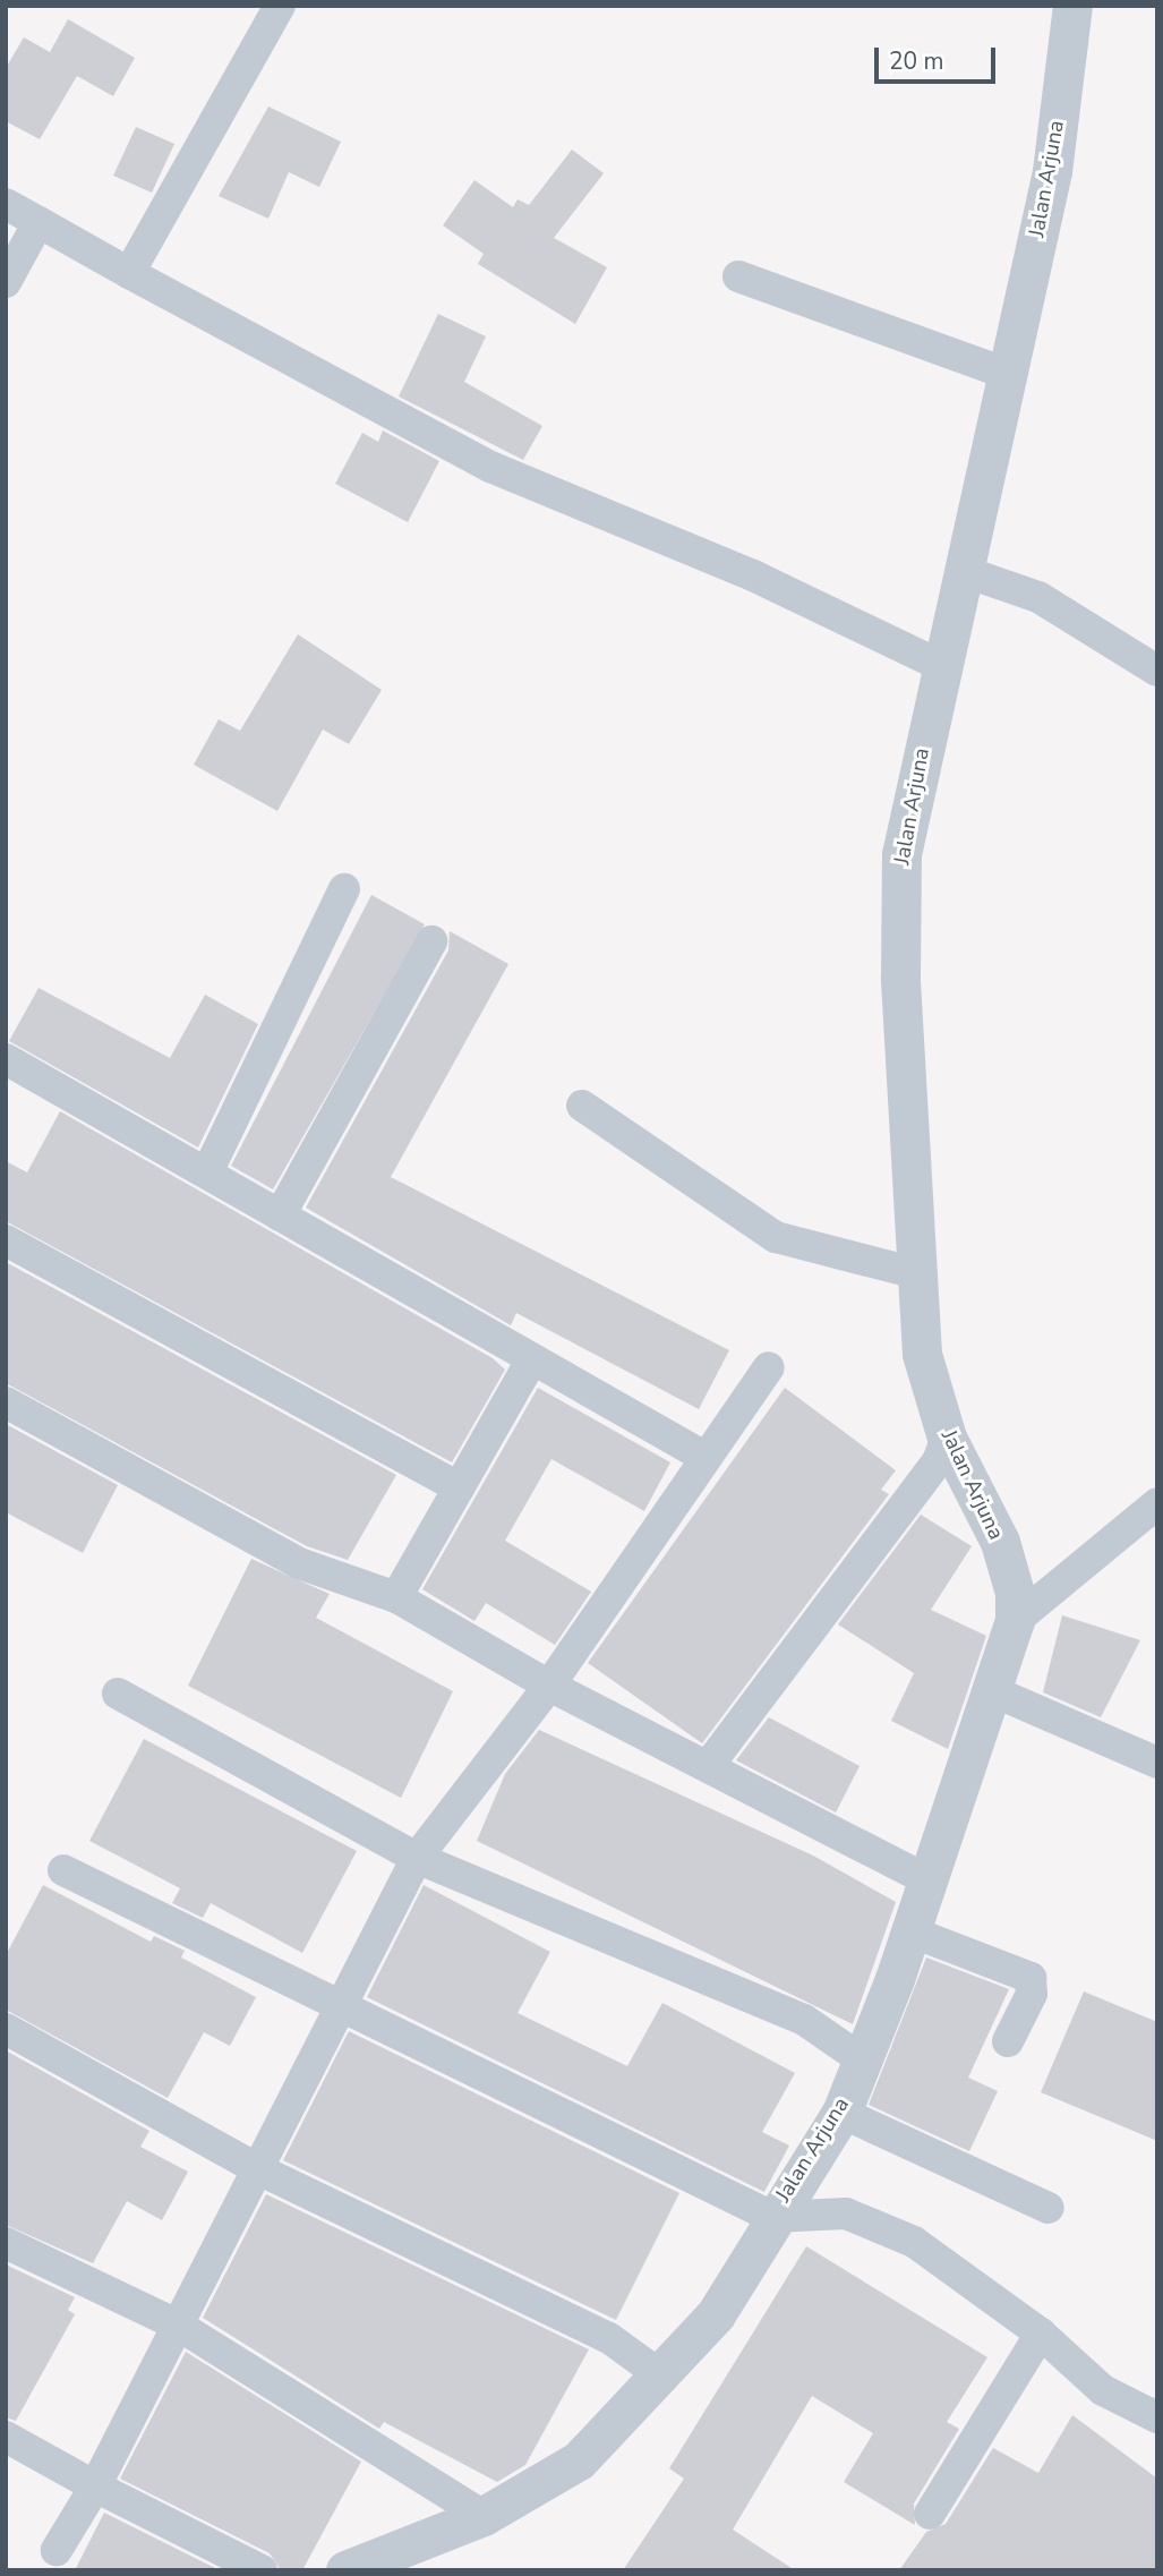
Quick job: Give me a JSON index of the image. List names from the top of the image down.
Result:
{
  "streets": {
    "street": ["Jalan Arjuna"]
  },
  "scale_bar": "20 m"
}
